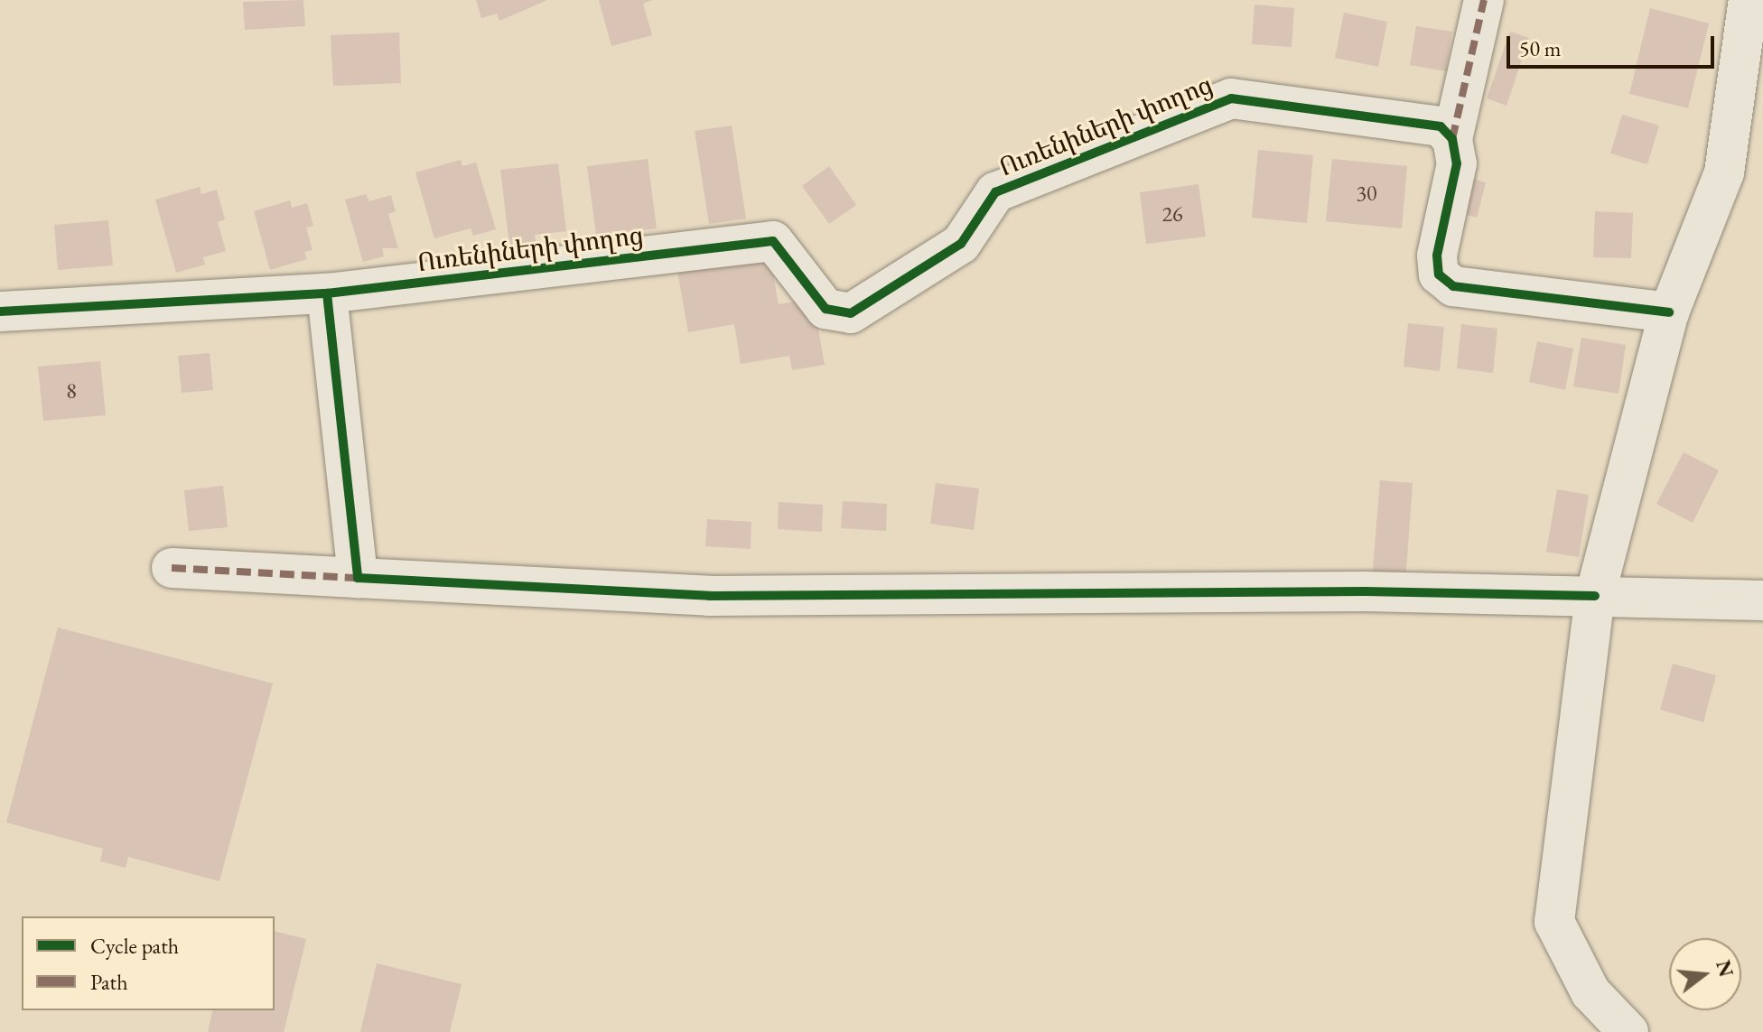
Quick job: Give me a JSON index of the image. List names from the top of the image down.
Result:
{
  "streets": {
    "street": ["Ուռենիների փողոց"]
  },
  "house_numbers": ["30", "26", "8"],
  "legend": ["Cycle path", "Path"],
  "scale_bar": "50 m",
  "north": "right"
}
